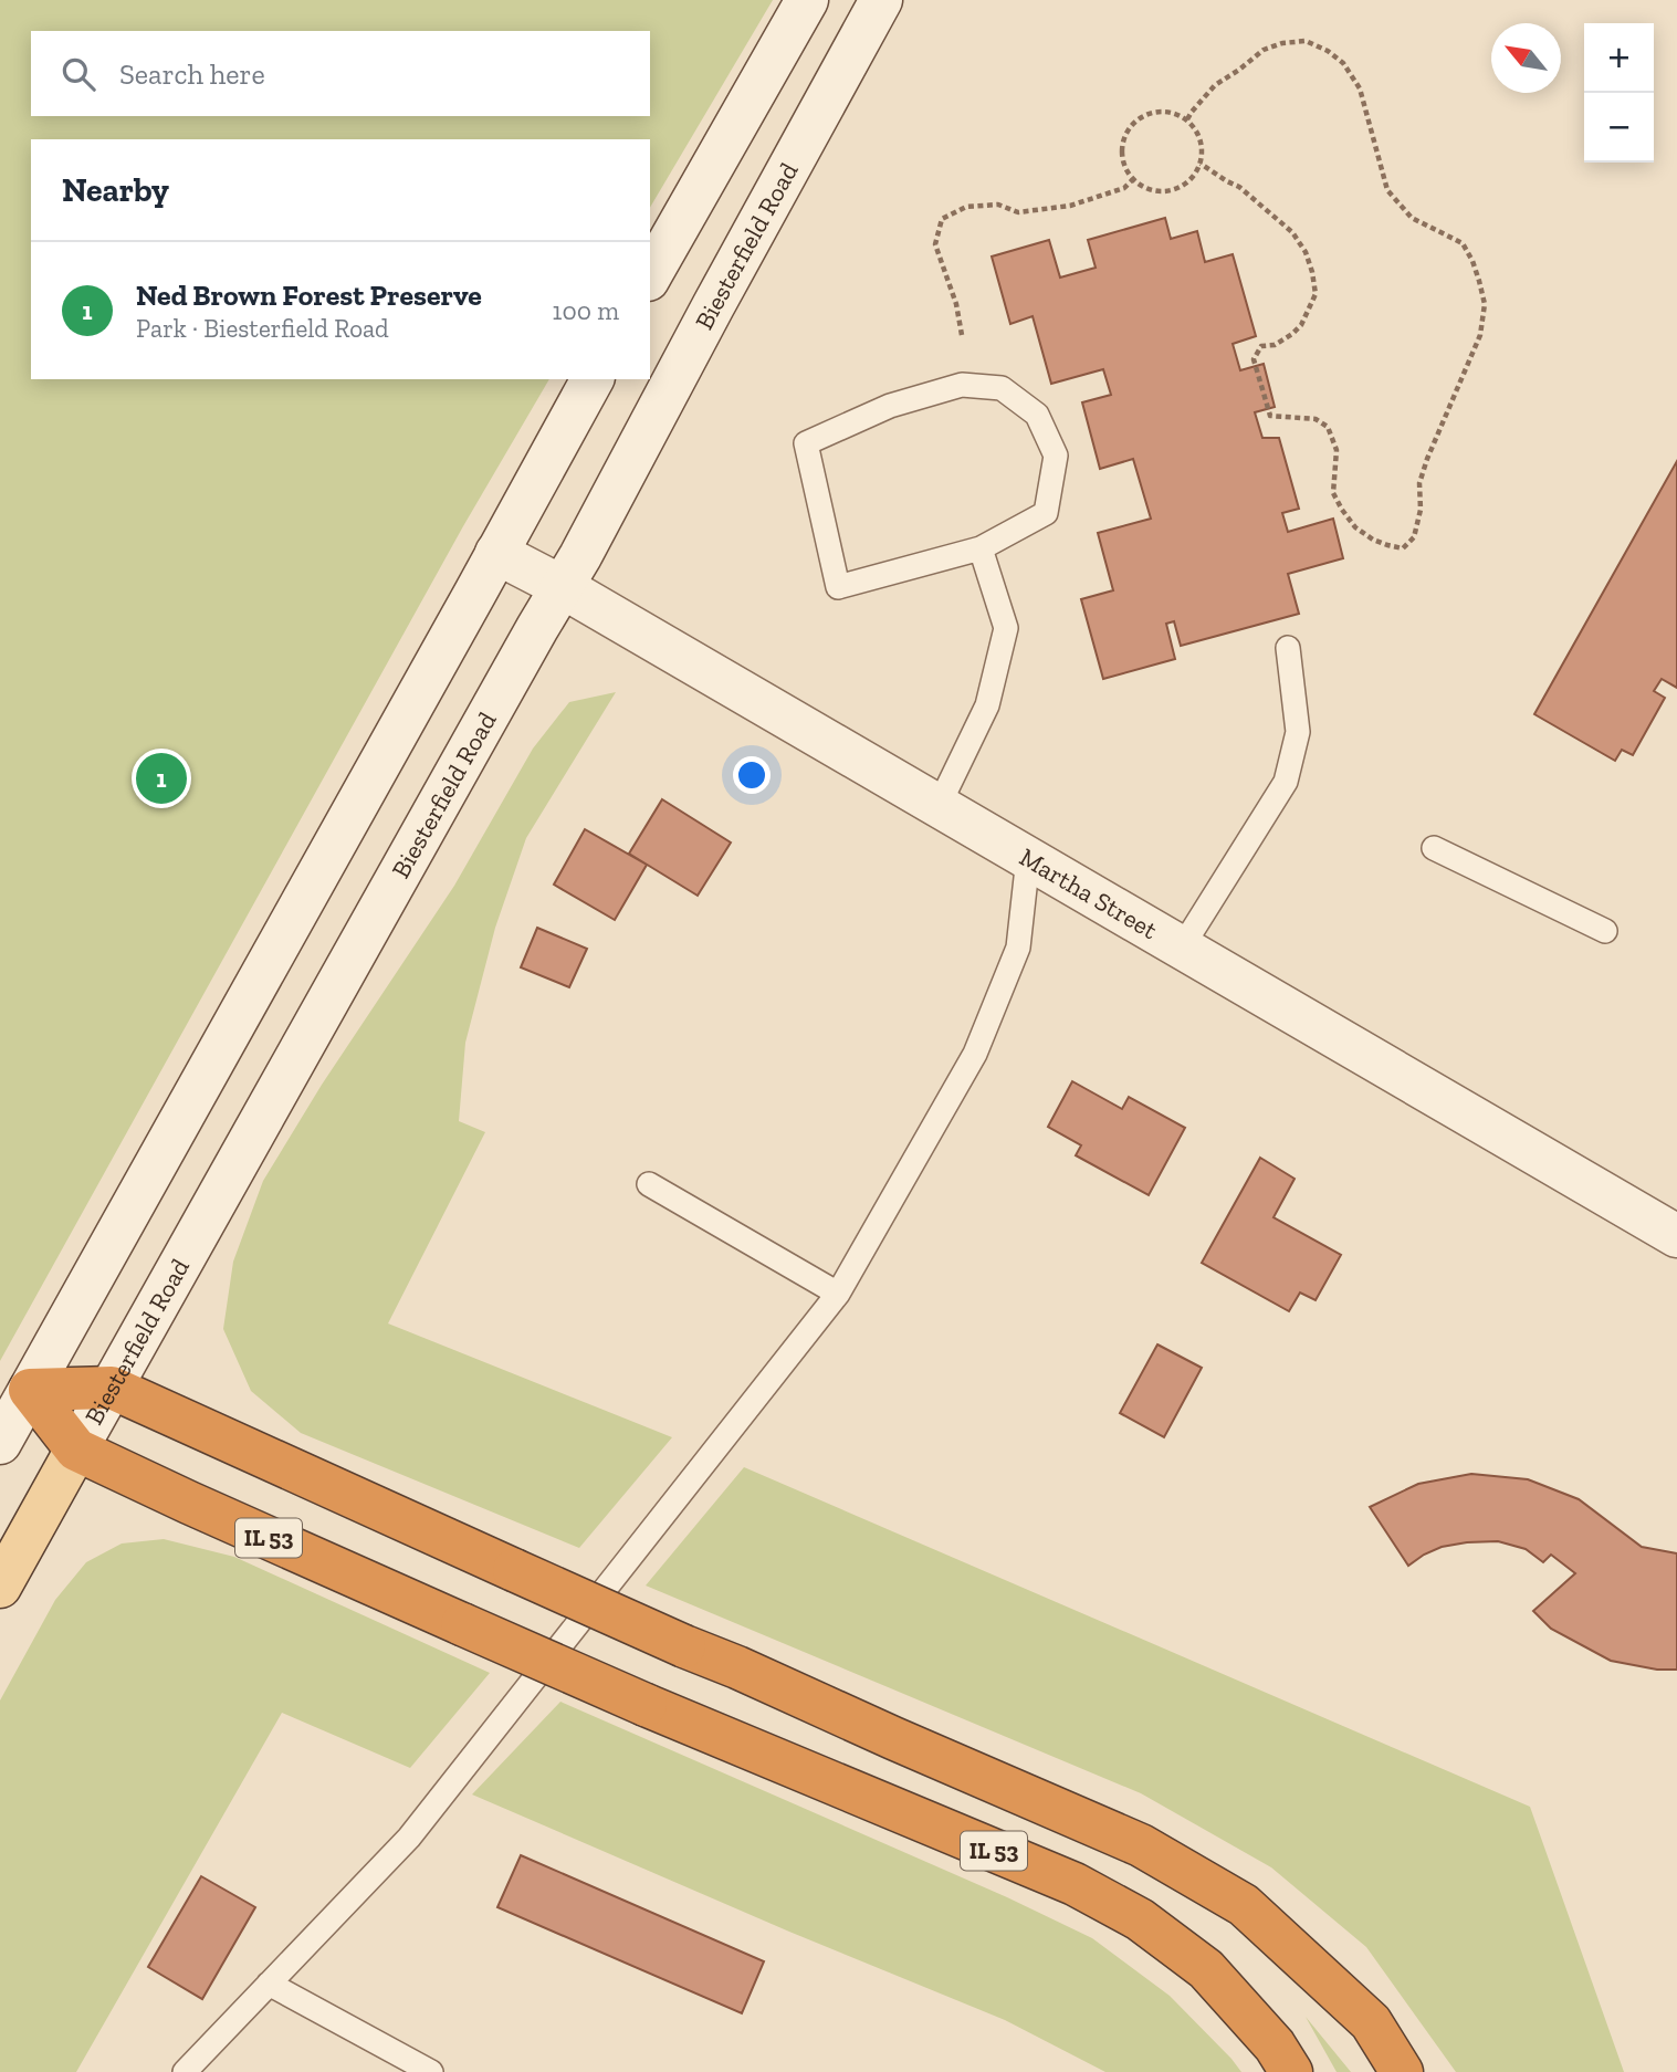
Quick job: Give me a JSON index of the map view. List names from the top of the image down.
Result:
{
  "streets": {
    "highway": ["IL 53"],
    "main road": ["Biesterfield Road", "Martha Street"]
  },
  "crossings": [
    ["Biesterfield Road", "Martha Street"],
    ["Biesterfield Road", "IL 53"]
  ],
  "north": "top left",
  "page": {
    "map_buttons": ["+", "−"],
    "search": "Search here",
    "heading": "Nearby",
    "list": [
      {
        "mark": "1",
        "name": "Ned Brown Forest Preserve",
        "note": "Park · Biesterfield Road",
        "value": "100 m"
      }
    ],
    "pins": "1"
  }
}
